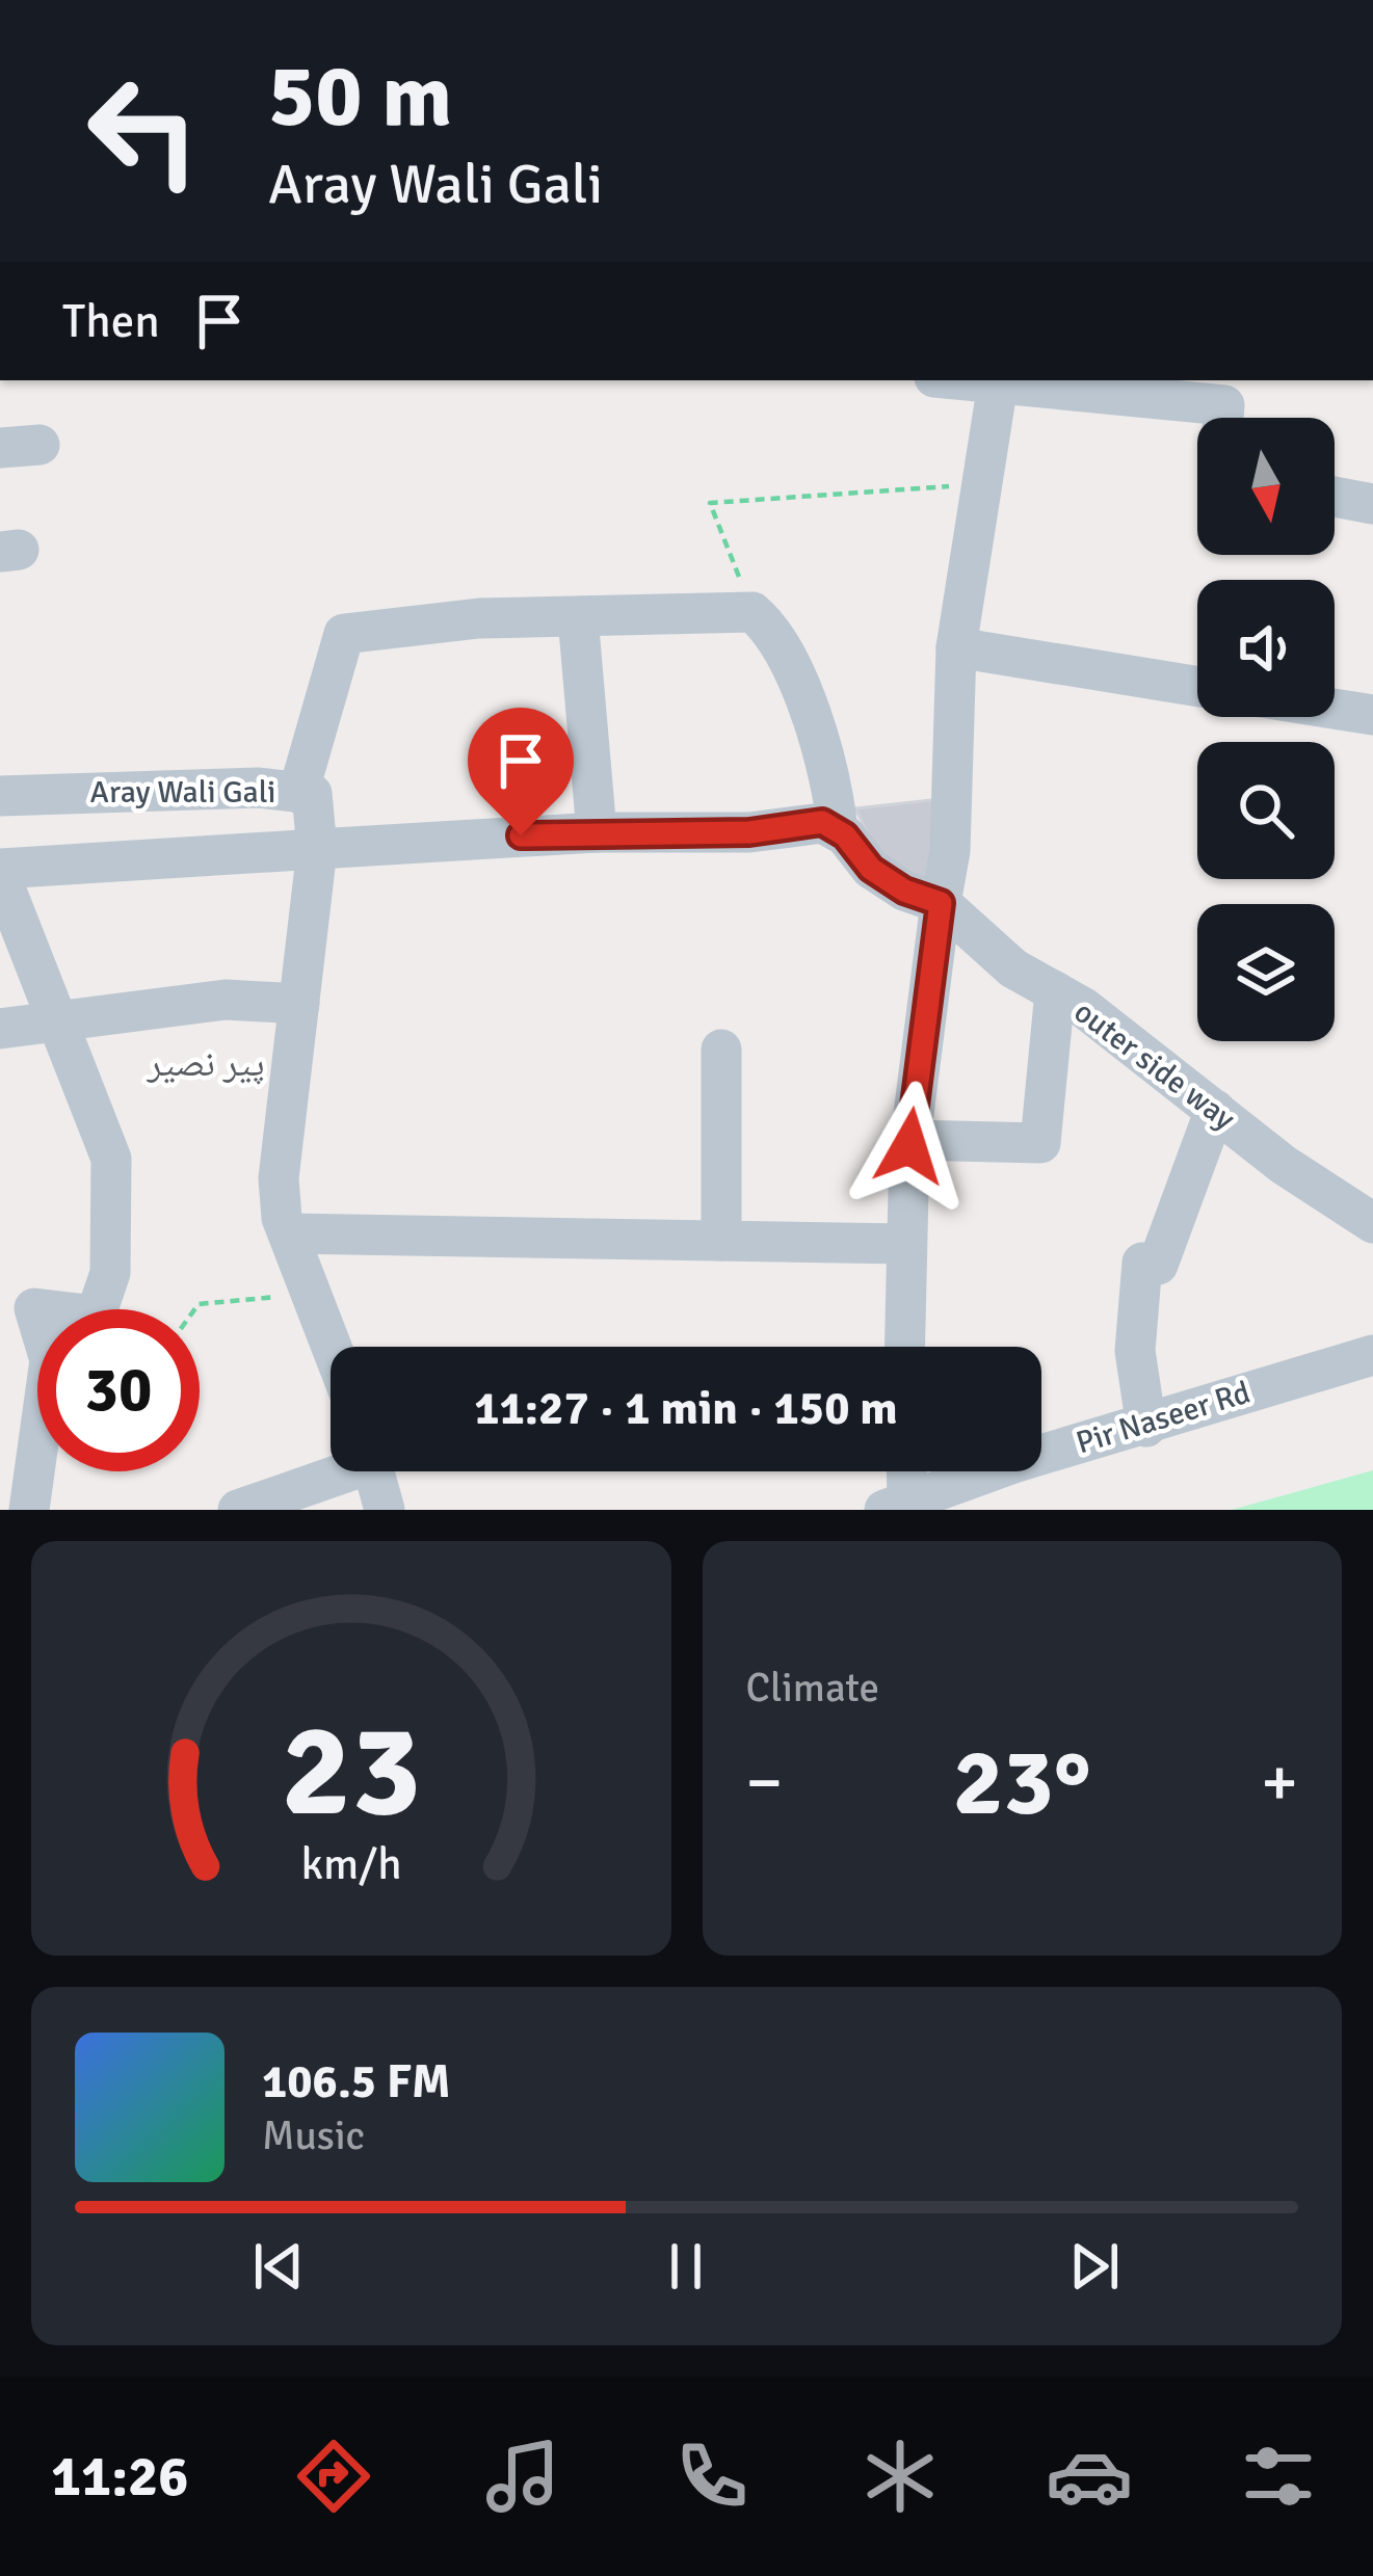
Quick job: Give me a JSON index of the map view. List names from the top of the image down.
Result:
{
  "streets": {
    "street": ["Aray Wali Gali", "outer side way", "Pir Naseer Rd"]
  },
  "districts": ["پیر نصیر"],
  "north": "bottom",
  "page": {
    "turn": ["50 m", "Aray Wali Gali"],
    "then": "Then",
    "limit": "30",
    "trip": "11:27 · 1 min · 150 m",
    "tile": "Climate",
    "heat": ["−", "23°", "+"],
    "song": ["106.5 FM", "Music"],
    "tabs": "11:26",
    "gauge": ["23", "km/h"]
  }
}
